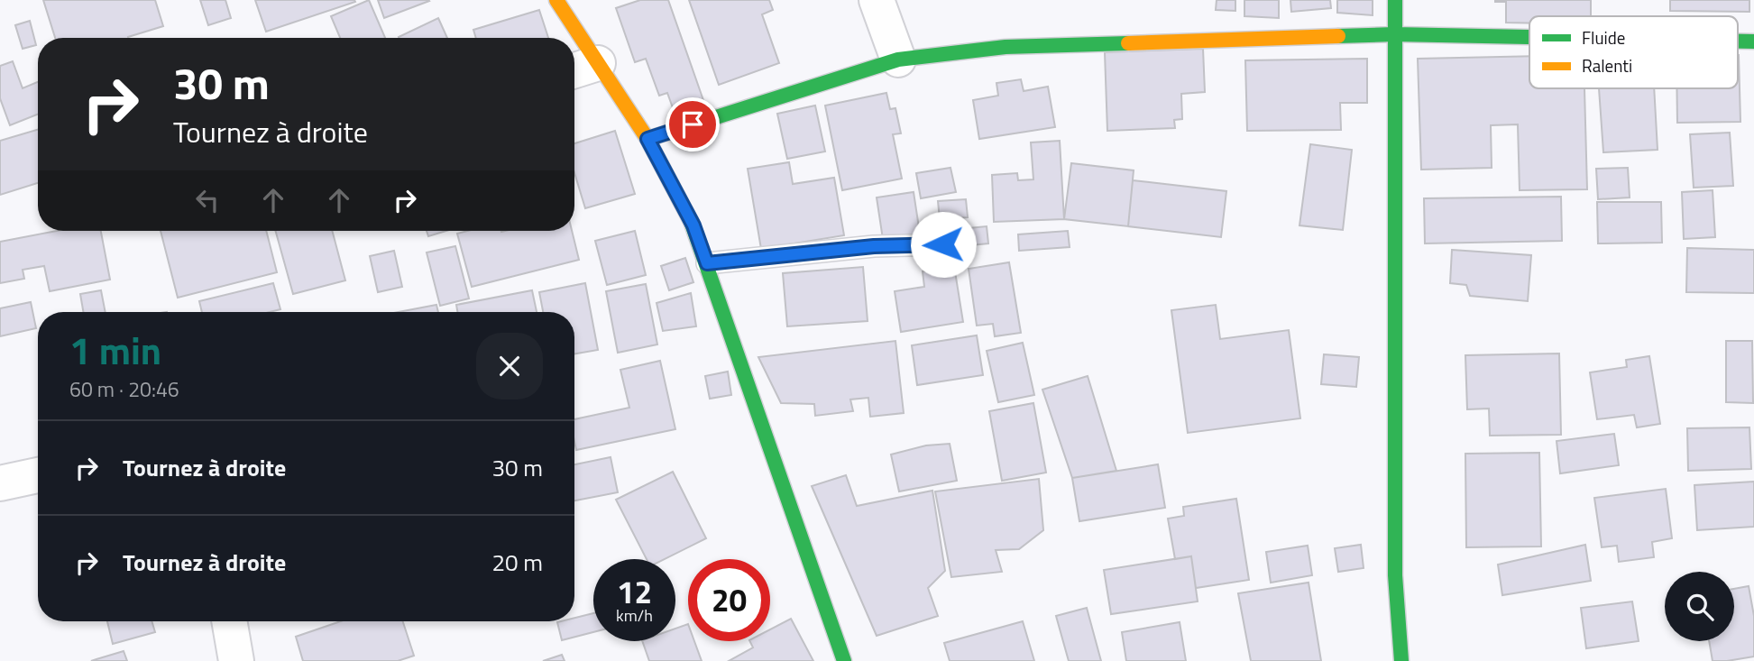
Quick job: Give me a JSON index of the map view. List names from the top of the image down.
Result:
{
  "legend": ["Fluide", "Ralenti"],
  "page": {
    "turn": ["30 m", "Tournez à droite"],
    "heading": ["1 min", "60 m · 20:46"],
    "list": [
      {
        "name": "Tournez à droite",
        "value": "30 m"
      },
      {
        "name": "Tournez à droite",
        "value": "20 m"
      }
    ],
    "speed": "12 km/h",
    "limit": "20"
  }
}
